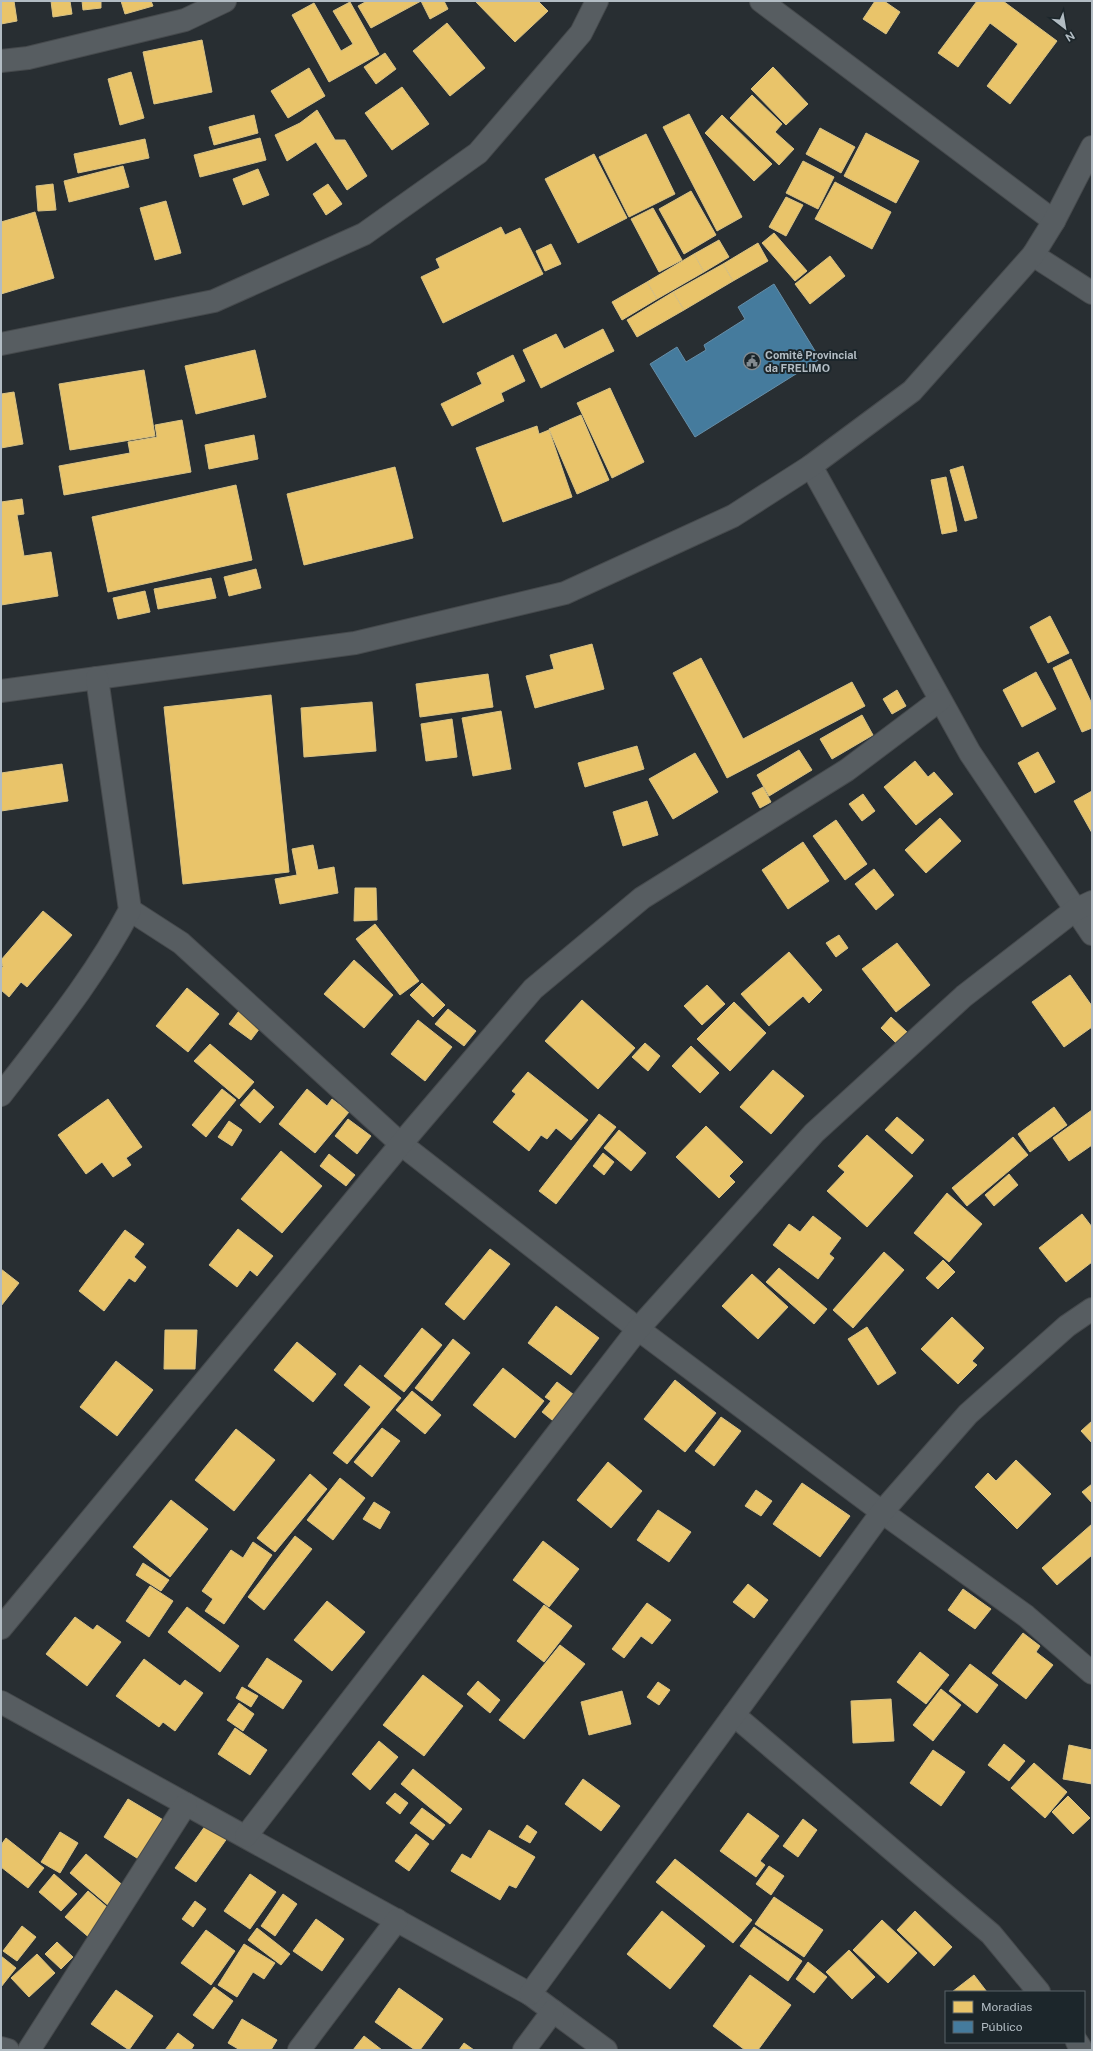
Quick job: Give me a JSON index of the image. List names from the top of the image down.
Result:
{
  "places": {
    "public building": ["Comitê Provincial da FRELIMO"]
  },
  "legend": ["Moradias", "Público"],
  "north": "bottom right"
}
